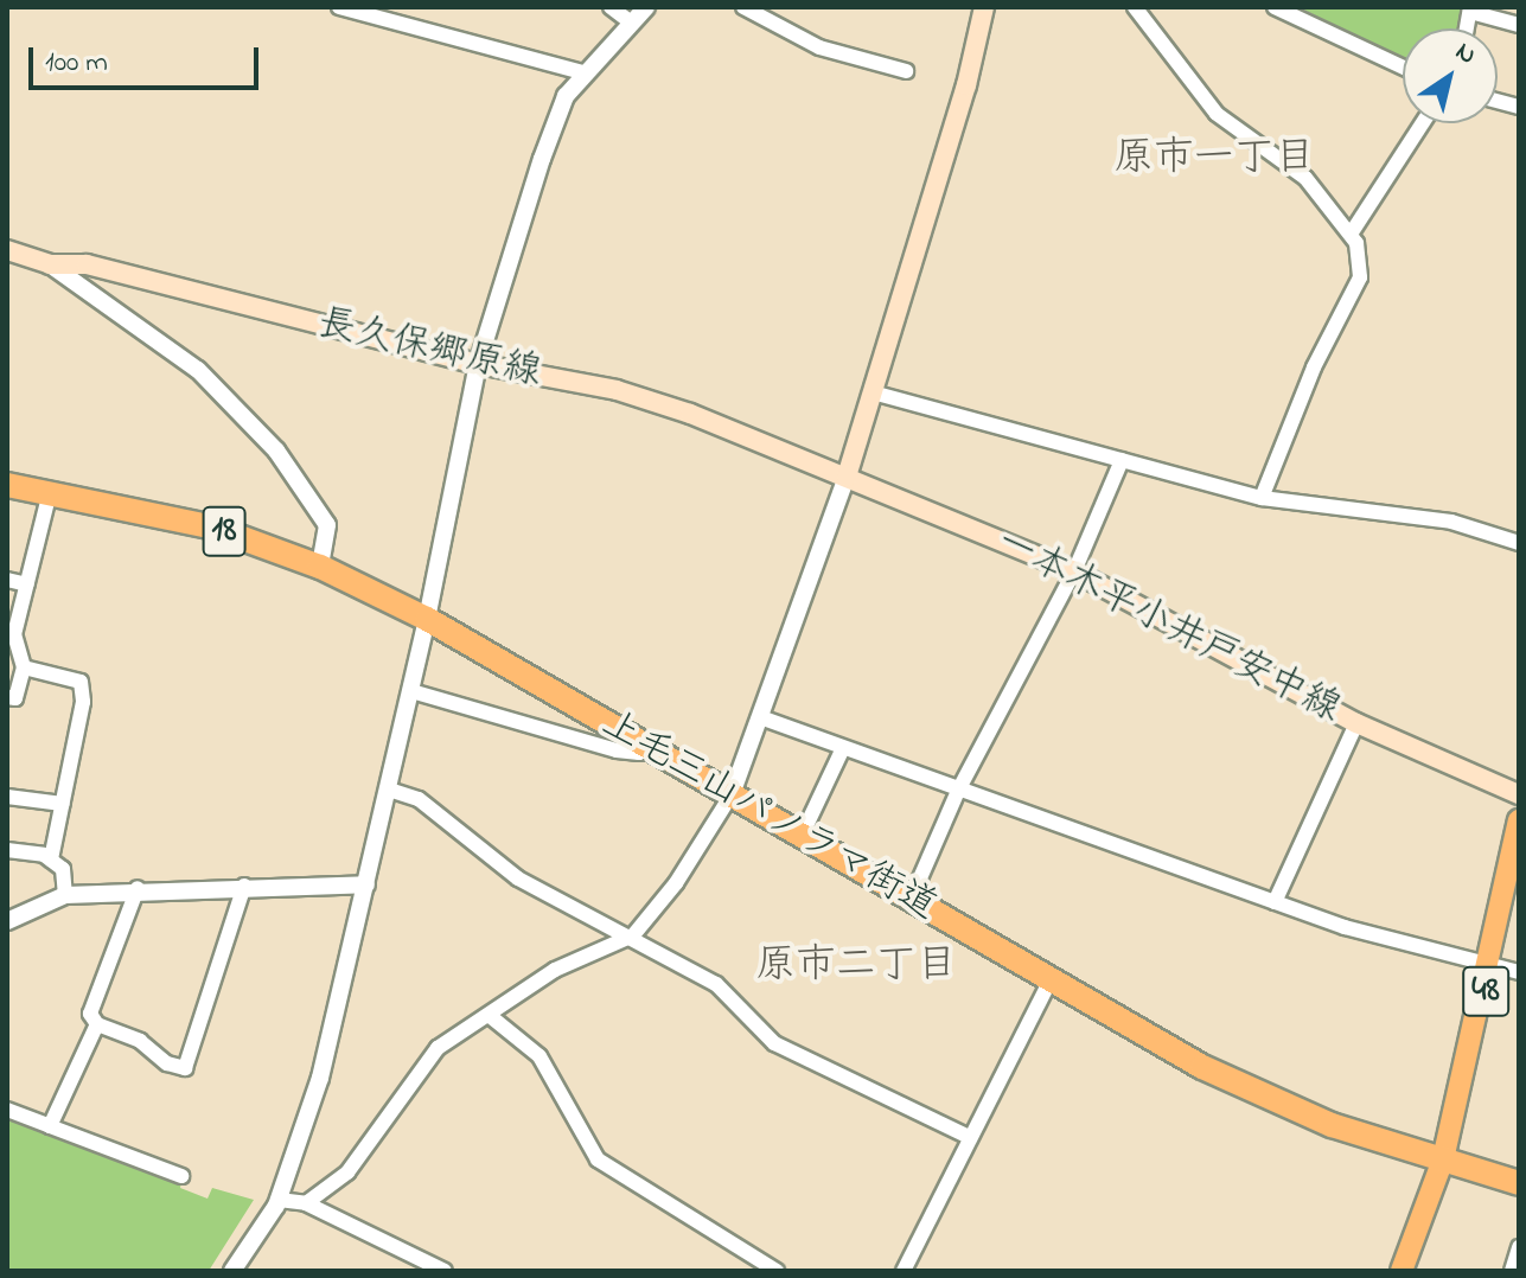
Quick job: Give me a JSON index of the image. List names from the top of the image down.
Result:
{
  "streets": {
    "highway": ["18", "上毛三山パノラマ街道"],
    "main road": ["長久保郷原線", "一本木平小井戸安中線", "48"]
  },
  "crossings": [
    ["長久保郷原線", "一本木平小井戸安中線"],
    ["上毛三山パノラマ街道", "48"]
  ],
  "districts": ["原市一丁目", "原市二丁目"],
  "scale_bar": "100 m",
  "north": "top right"
}
